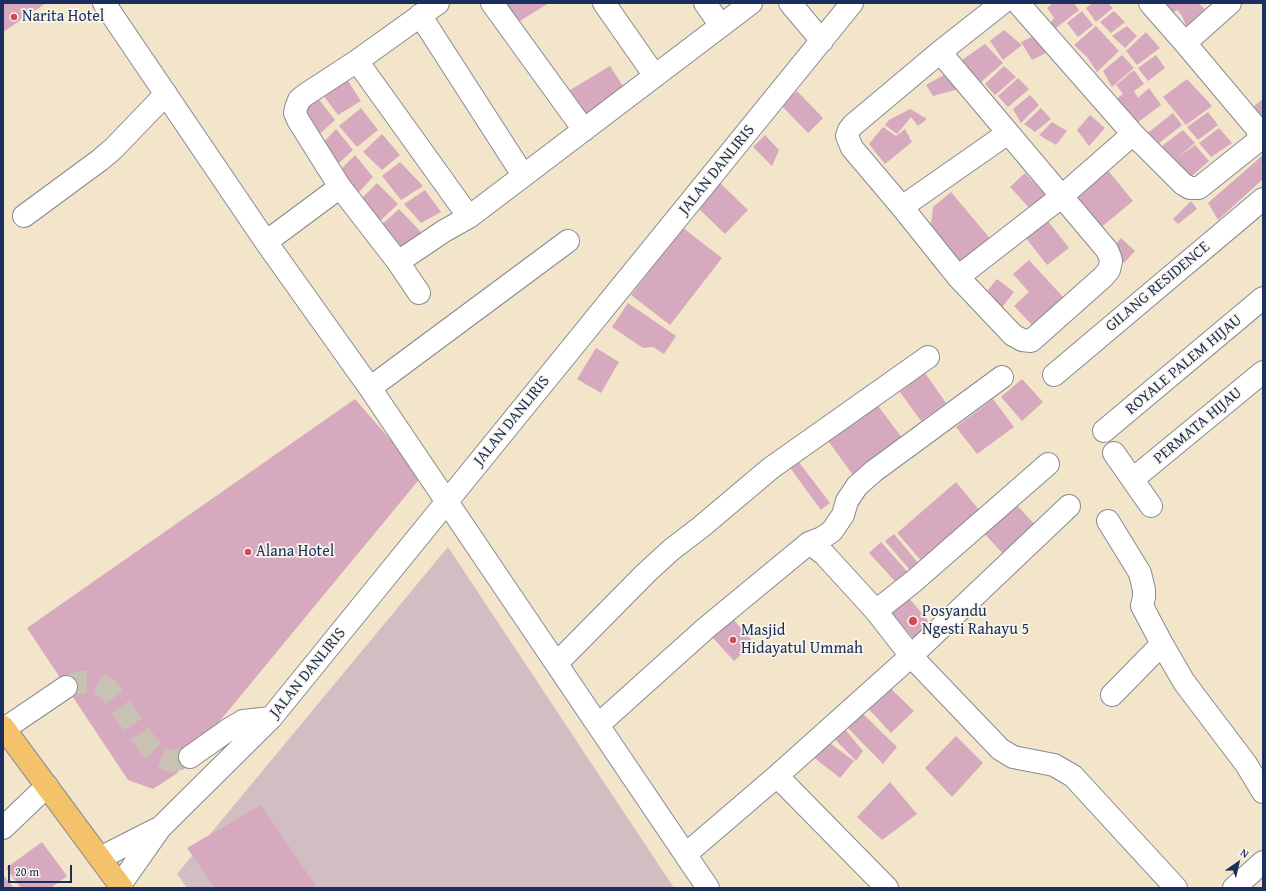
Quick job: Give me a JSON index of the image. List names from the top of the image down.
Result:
{
  "streets": {
    "street": [
      "JALAN DANLIRIS",
      "GILANG RESIDENCE",
      "ROYALE PALEM HIJAU",
      "PERMATA HIJAU"
    ]
  },
  "places": [
    "Narita Hotel",
    "Alana Hotel",
    "Posyandu Ngesti Rahayu 5",
    "Masjid Hidayatul Ummah"
  ],
  "scale_bar": "20 m",
  "north": "top right"
}
